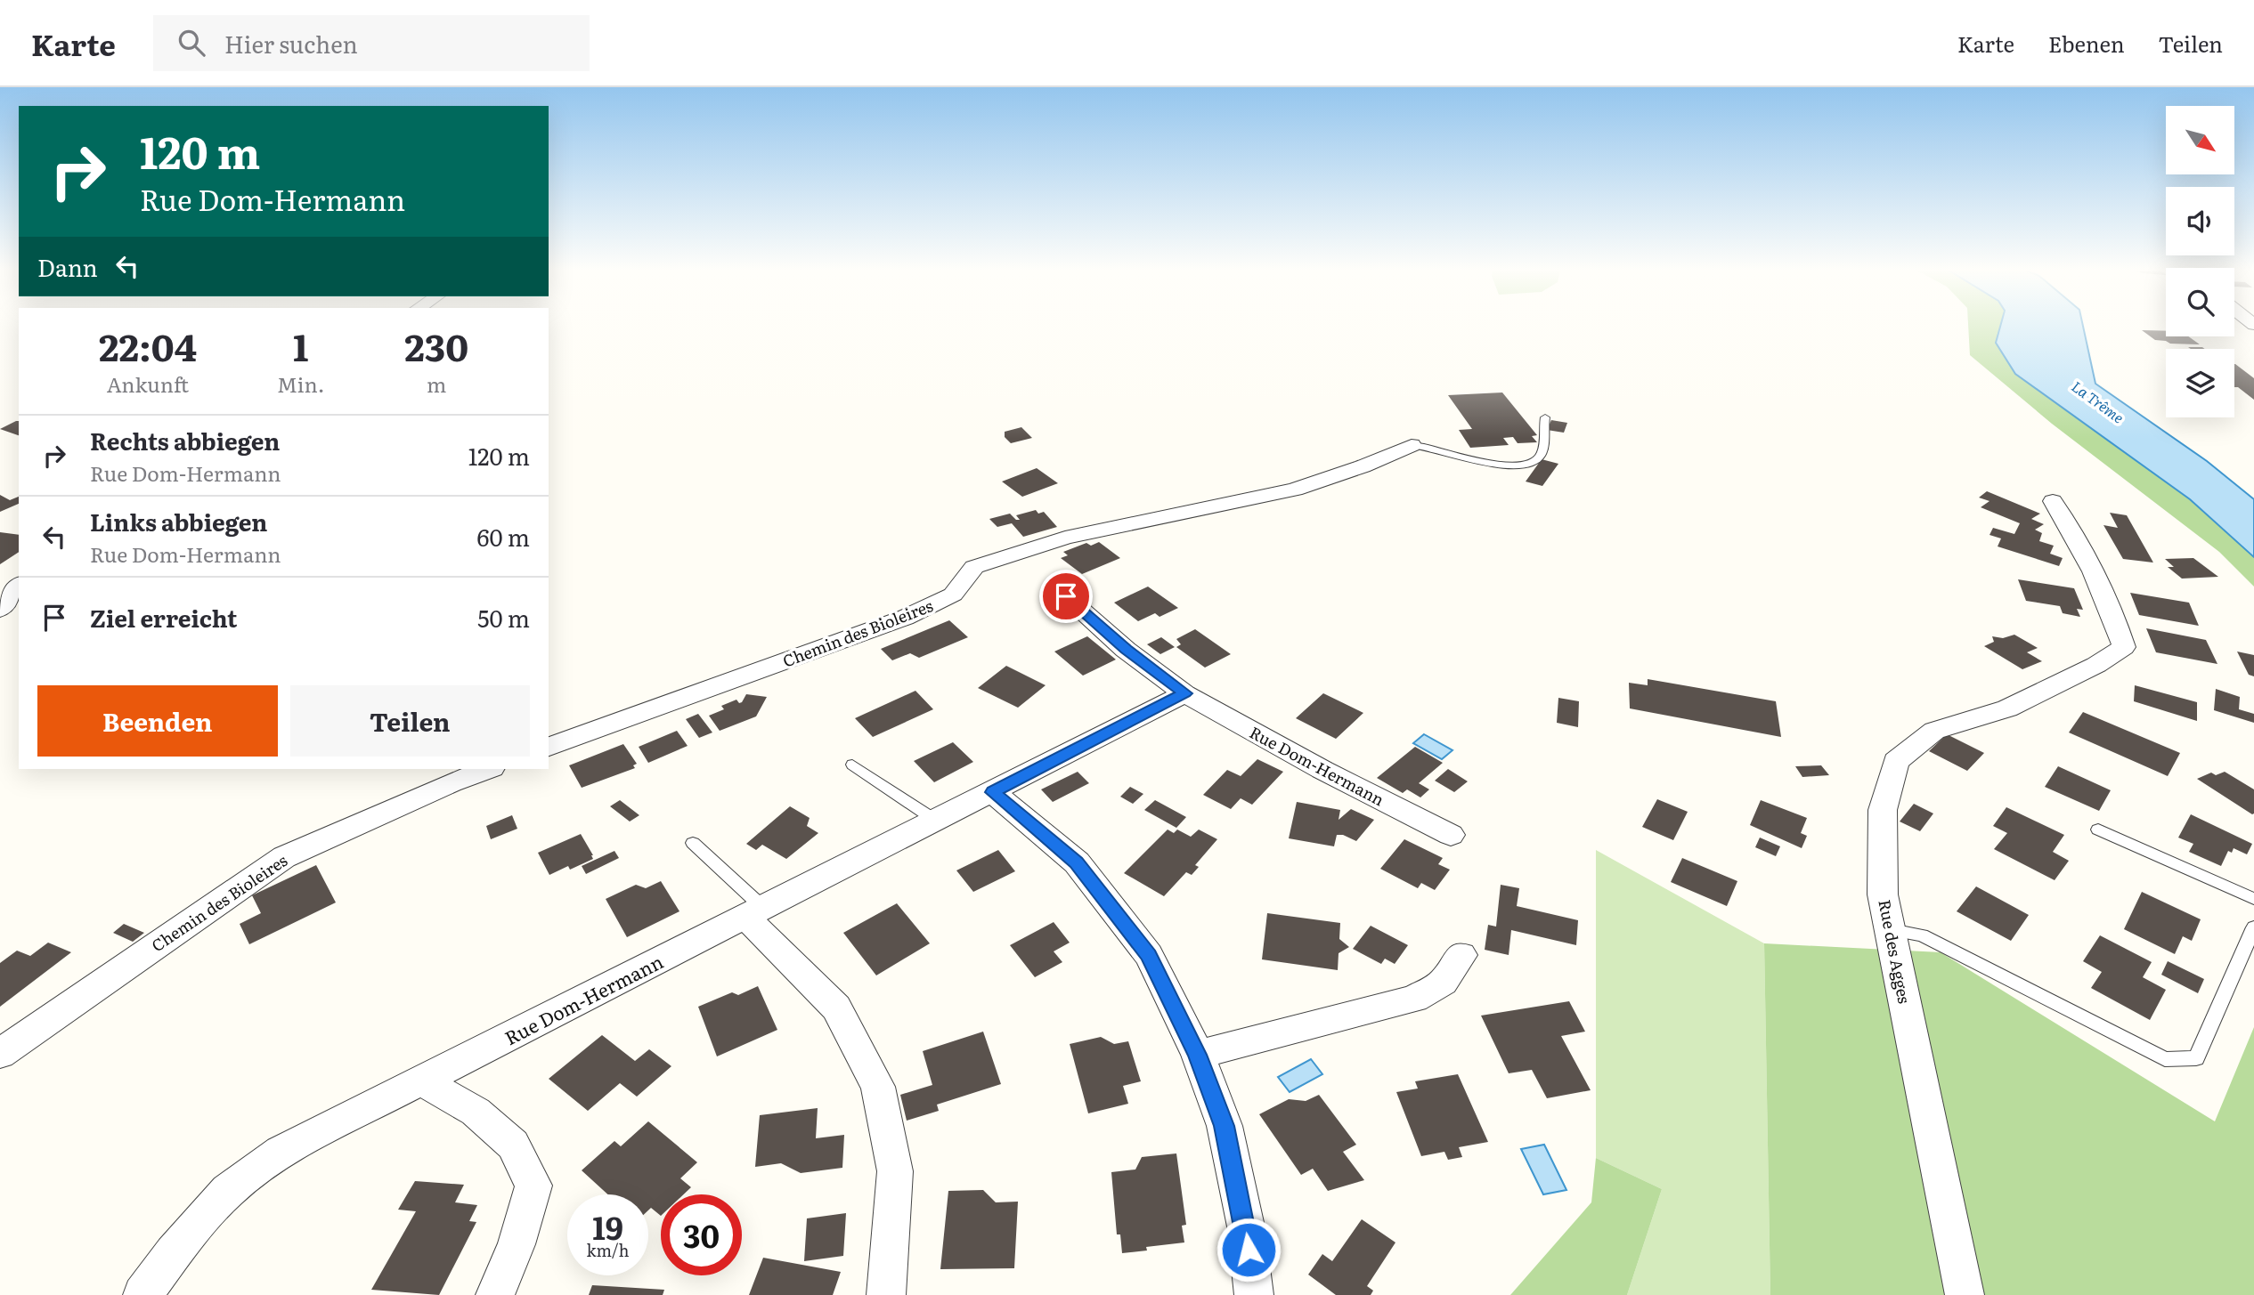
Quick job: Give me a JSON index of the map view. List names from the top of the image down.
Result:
{
  "streets": {
    "street": ["Chemin des Bioleires", "Rue Dom-Hermann", "Rue des Agges"]
  },
  "water": ["La Trême"],
  "north": "bottom right",
  "page": {
    "header": "Karte",
    "search": "Hier suchen",
    "nav": ["Karte", "Ebenen", "Teilen"],
    "turn": ["120 m", "Rue Dom-Hermann"],
    "then": "Dann",
    "eta": [
      "22:04",
      "Ankunft",
      "1",
      "Min.",
      "230",
      "m"
    ],
    "list": [
      {
        "name": "Rechts abbiegen",
        "note": "Rue Dom-Hermann",
        "value": "120 m"
      },
      {
        "name": "Links abbiegen",
        "note": "Rue Dom-Hermann",
        "value": "60 m"
      },
      {
        "name": "Ziel erreicht",
        "value": "50 m"
      }
    ],
    "buttons": ["Beenden", "Teilen"],
    "speed": "19 km/h",
    "limit": "30"
  }
}
